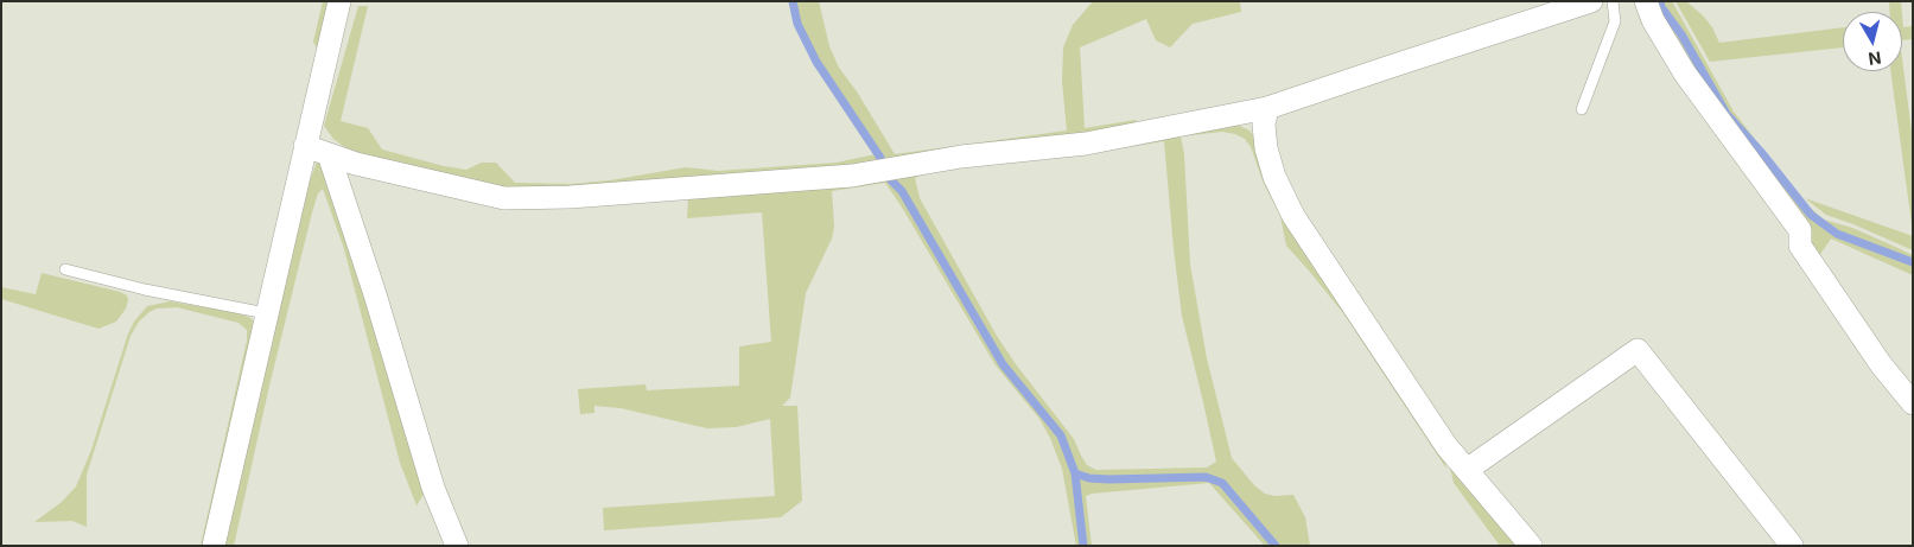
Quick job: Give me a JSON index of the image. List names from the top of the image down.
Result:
{
  "north": "bottom"
}
